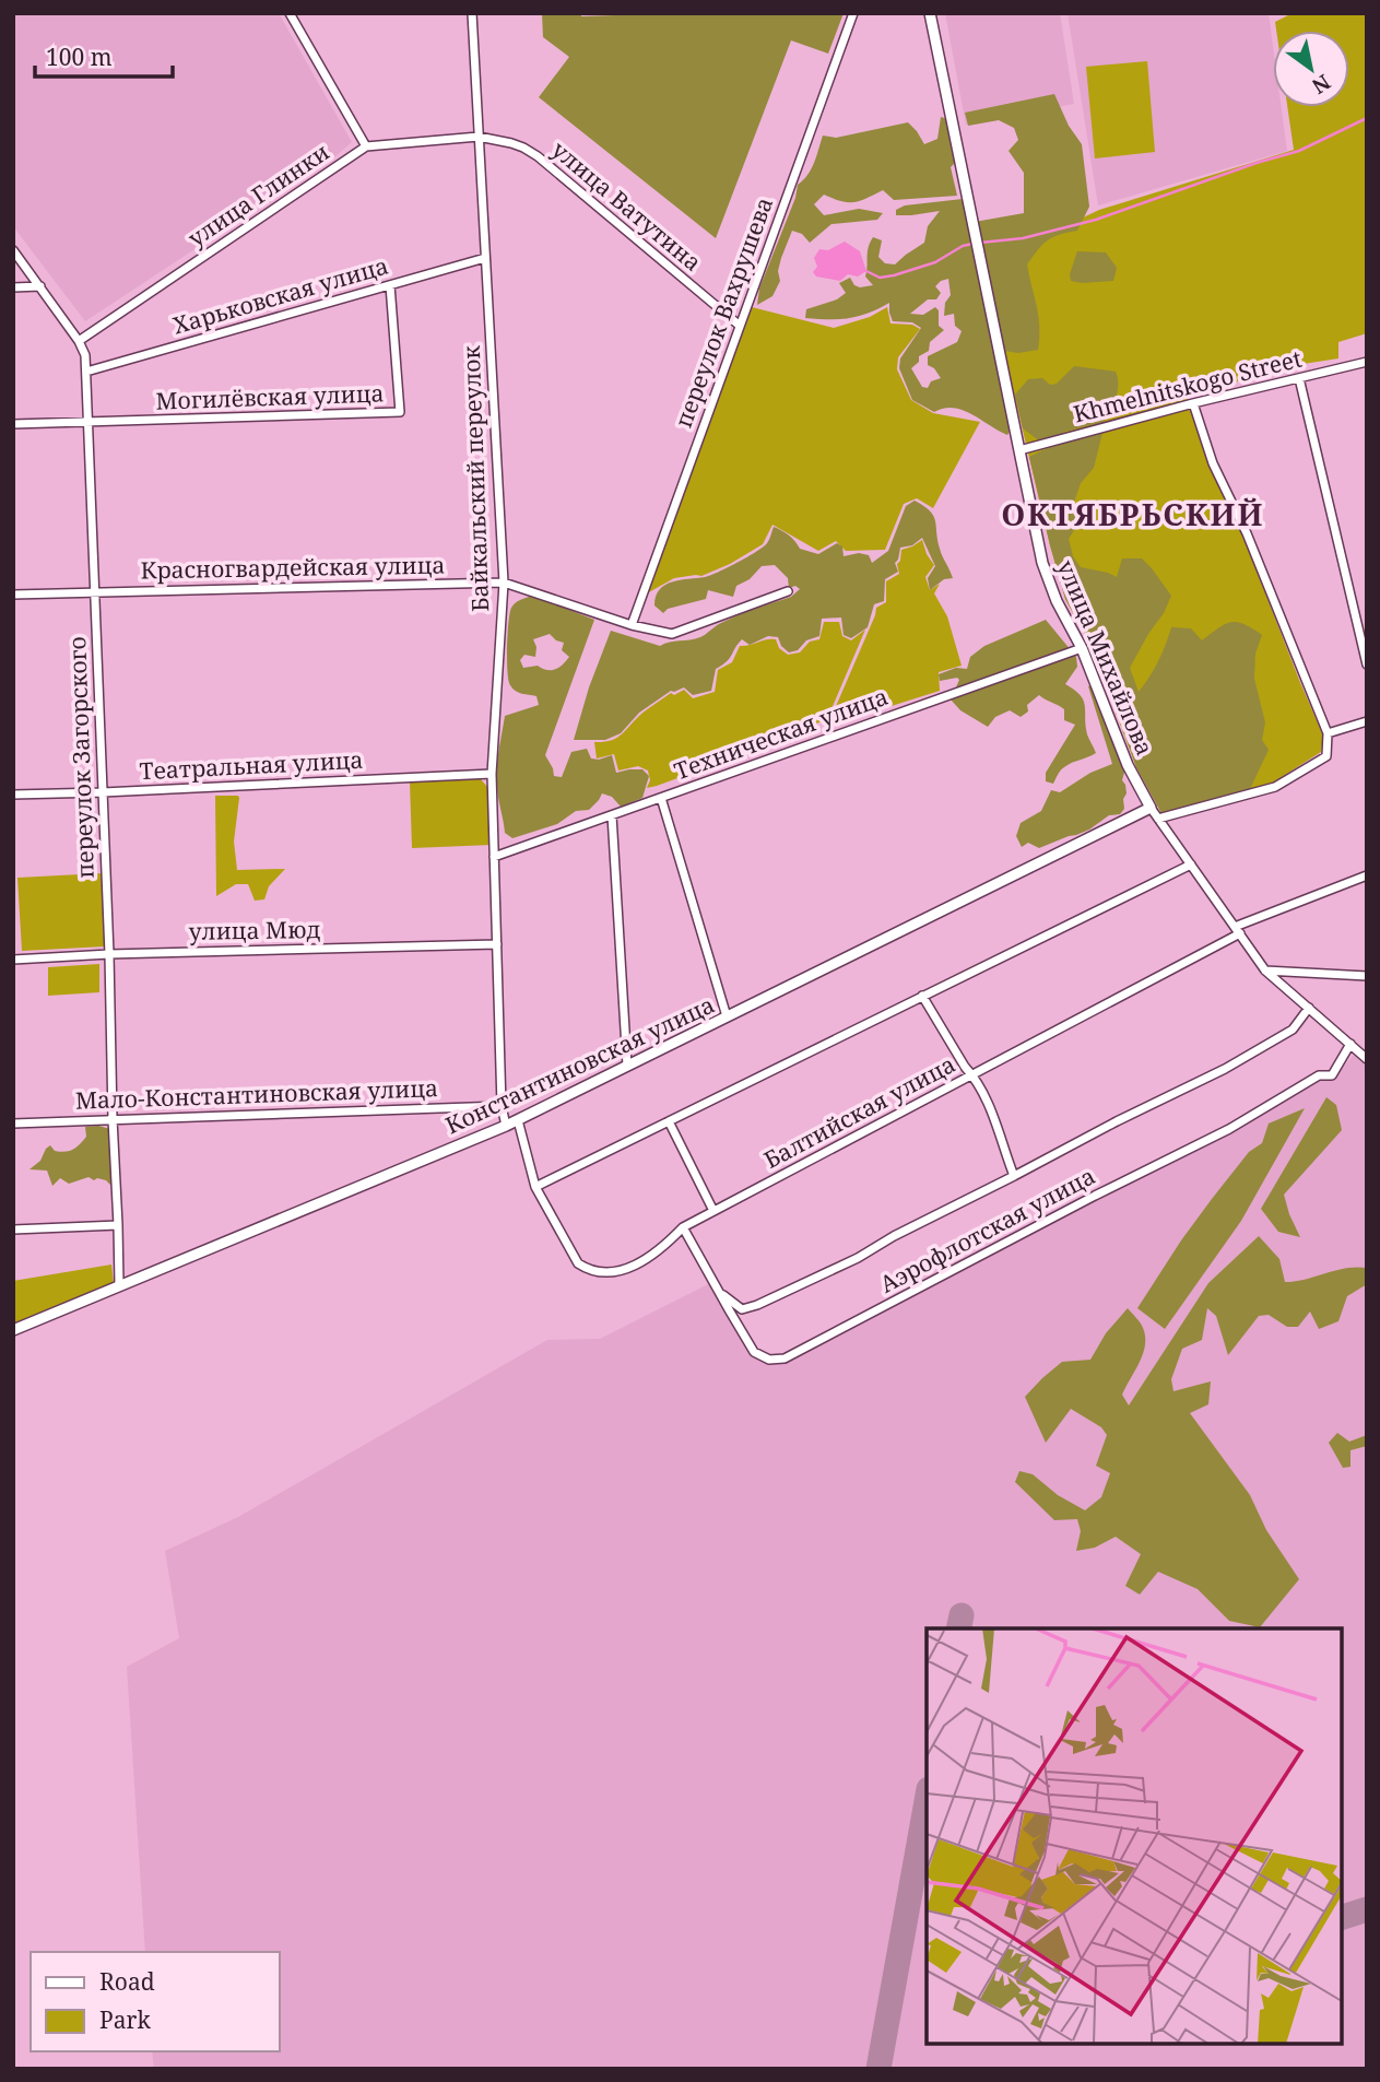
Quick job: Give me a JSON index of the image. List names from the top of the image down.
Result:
{
  "streets": {
    "street": [
      "улица Глинки",
      "улица Ватутина",
      "Харьковская улица",
      "переулок Вахрушева",
      "Khmelnitskogo Street",
      "Могилёвская улица",
      "Байкальский переулок",
      "Красногвардейская улица",
      "улица Михайлова",
      "Техническая улица",
      "переулок Загорского",
      "Театральная улица",
      "улица Мюд",
      "Константиновская улица",
      "Мало-Константиновская улица",
      "Балтийская улица",
      "Аэрофлотская улица"
    ]
  },
  "crossings": [
    ["улица Глинки", "улица Ватутина"],
    ["улица Глинки", "Байкальский переулок"],
    ["улица Глинки", "переулок Загорского"],
    ["улица Ватутина", "переулок Вахрушева"],
    ["улица Ватутина", "Байкальский переулок"],
    ["Харьковская улица", "Могилёвская улица"],
    ["Харьковская улица", "Байкальский переулок"],
    ["Харьковская улица", "переулок Загорского"],
    ["переулок Вахрушева", "Красногвардейская улица"],
    ["Khmelnitskogo Street", "улица Михайлова"],
    ["Могилёвская улица", "переулок Загорского"],
    ["Байкальский переулок", "Красногвардейская улица"],
    ["Байкальский переулок", "Техническая улица"],
    ["Байкальский переулок", "Театральная улица"],
    ["Байкальский переулок", "улица Мюд"],
    ["Байкальский переулок", "Константиновская улица"],
    ["Байкальский переулок", "Мало-Константиновская улица"],
    ["Красногвардейская улица", "переулок Загорского"],
    ["улица Михайлова", "Техническая улица"],
    ["улица Михайлова", "Константиновская улица"],
    ["улица Михайлова", "Балтийская улица"],
    ["улица Михайлова", "Аэрофлотская улица"],
    ["переулок Загорского", "Театральная улица"],
    ["переулок Загорского", "улица Мюд"],
    ["переулок Загорского", "Константиновская улица"],
    ["переулок Загорского", "Мало-Константиновская улица"],
    ["Константиновская улица", "Балтийская улица"],
    ["Балтийская улица", "Аэрофлотская улица"]
  ],
  "districts": ["ОКТЯБРЬСКИЙ"],
  "legend": ["Road", "Park"],
  "scale_bar": "100 m",
  "north": "bottom right"
}
